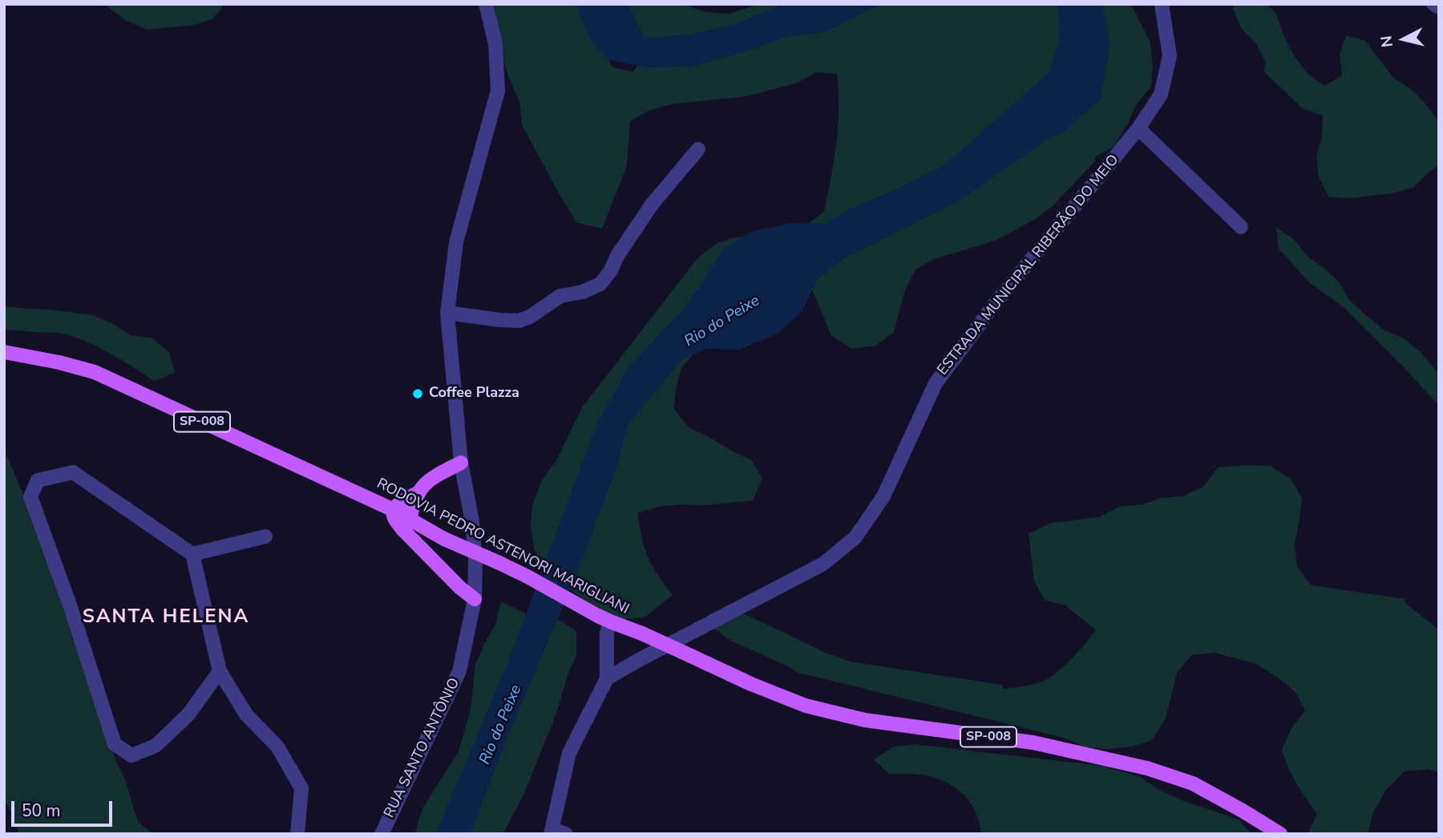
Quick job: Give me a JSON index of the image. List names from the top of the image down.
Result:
{
  "streets": {
    "main road": ["SP-008", "RODOVIA PEDRO ASTENORI MARIGLIANI"],
    "street": ["ESTRADA MUNICIPAL RIBERÃO DO MEIO", "RUA SANTO ANTÔNIO"]
  },
  "districts": ["SANTA HELENA"],
  "water": ["Rio do Peixe"],
  "places": ["Coffee Plazza"],
  "scale_bar": "50 m",
  "north": "left"
}
